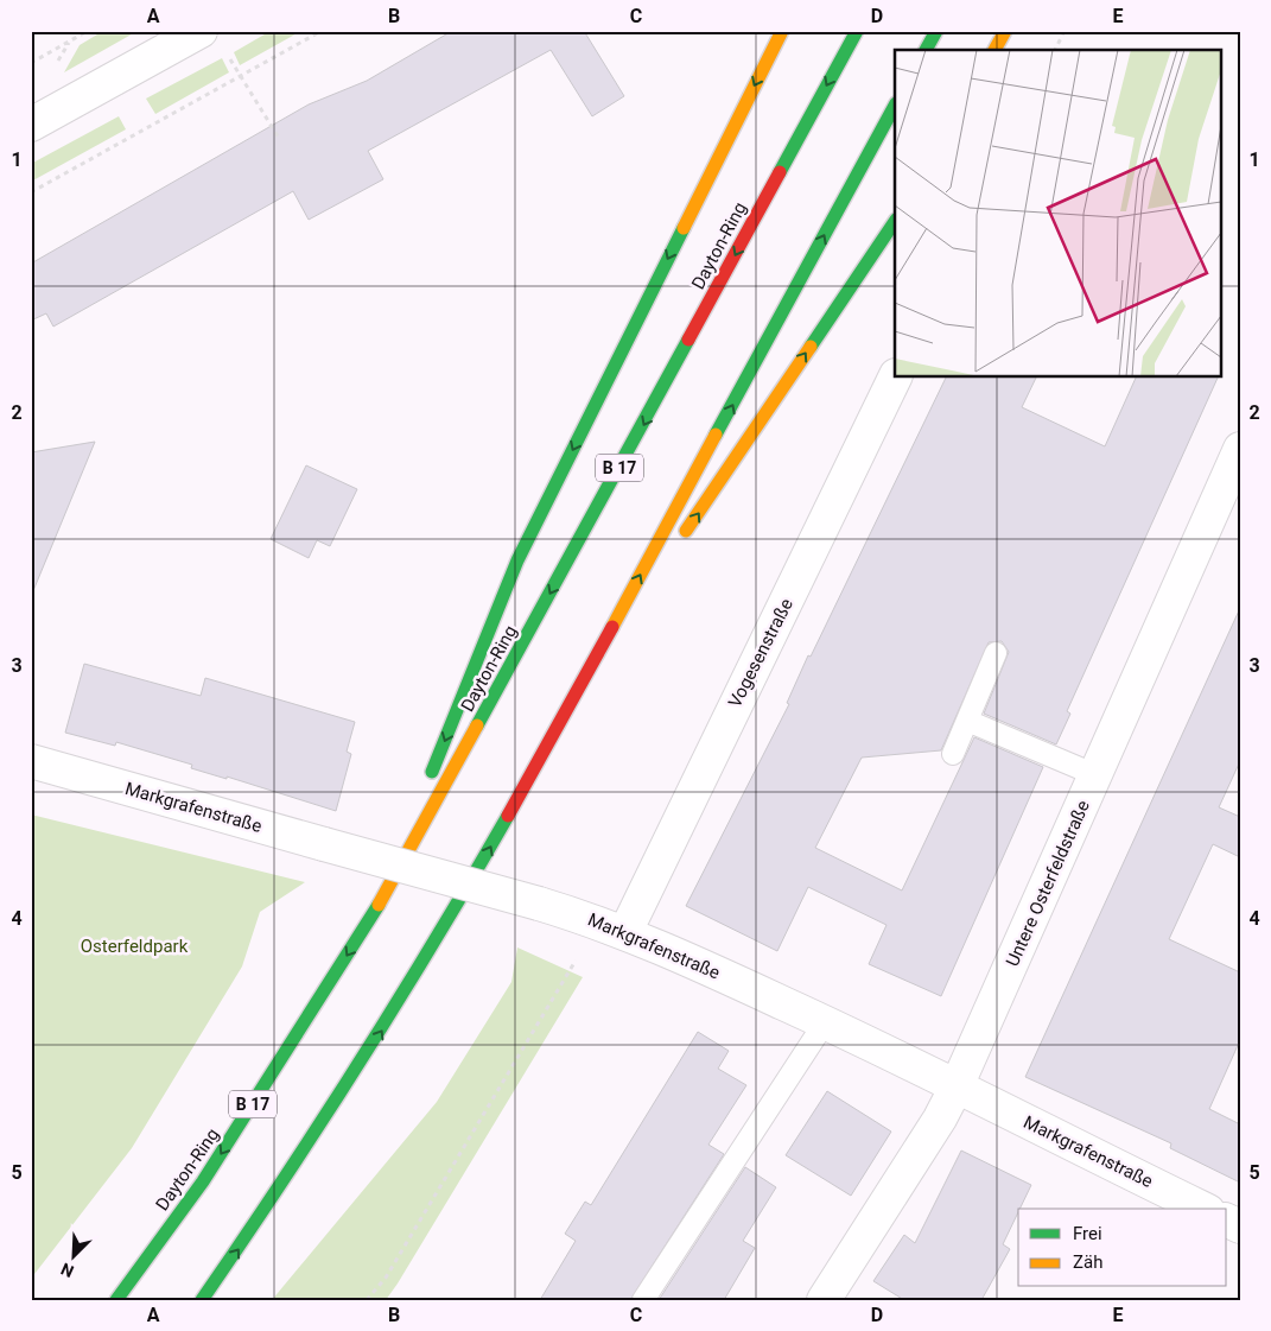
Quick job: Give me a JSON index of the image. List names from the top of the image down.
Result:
{
  "streets": {
    "highway": ["Dayton-Ring", "B 17"],
    "street": ["Vogesenstraße", "Markgrafenstraße", "Untere Osterfeldstraße"]
  },
  "crossings": [
    ["Vogesenstraße", "Markgrafenstraße"],
    ["Markgrafenstraße", "Untere Osterfeldstraße"]
  ],
  "parks": ["Osterfeldpark"],
  "legend": ["Frei", "Zäh"],
  "north": "bottom left",
  "grid": {
    "columns": [
      "A",
      "B",
      "C",
      "D",
      "E"
    ],
    "rows": [
      "1",
      "2",
      "3",
      "4",
      "5"
    ]
  }
}
